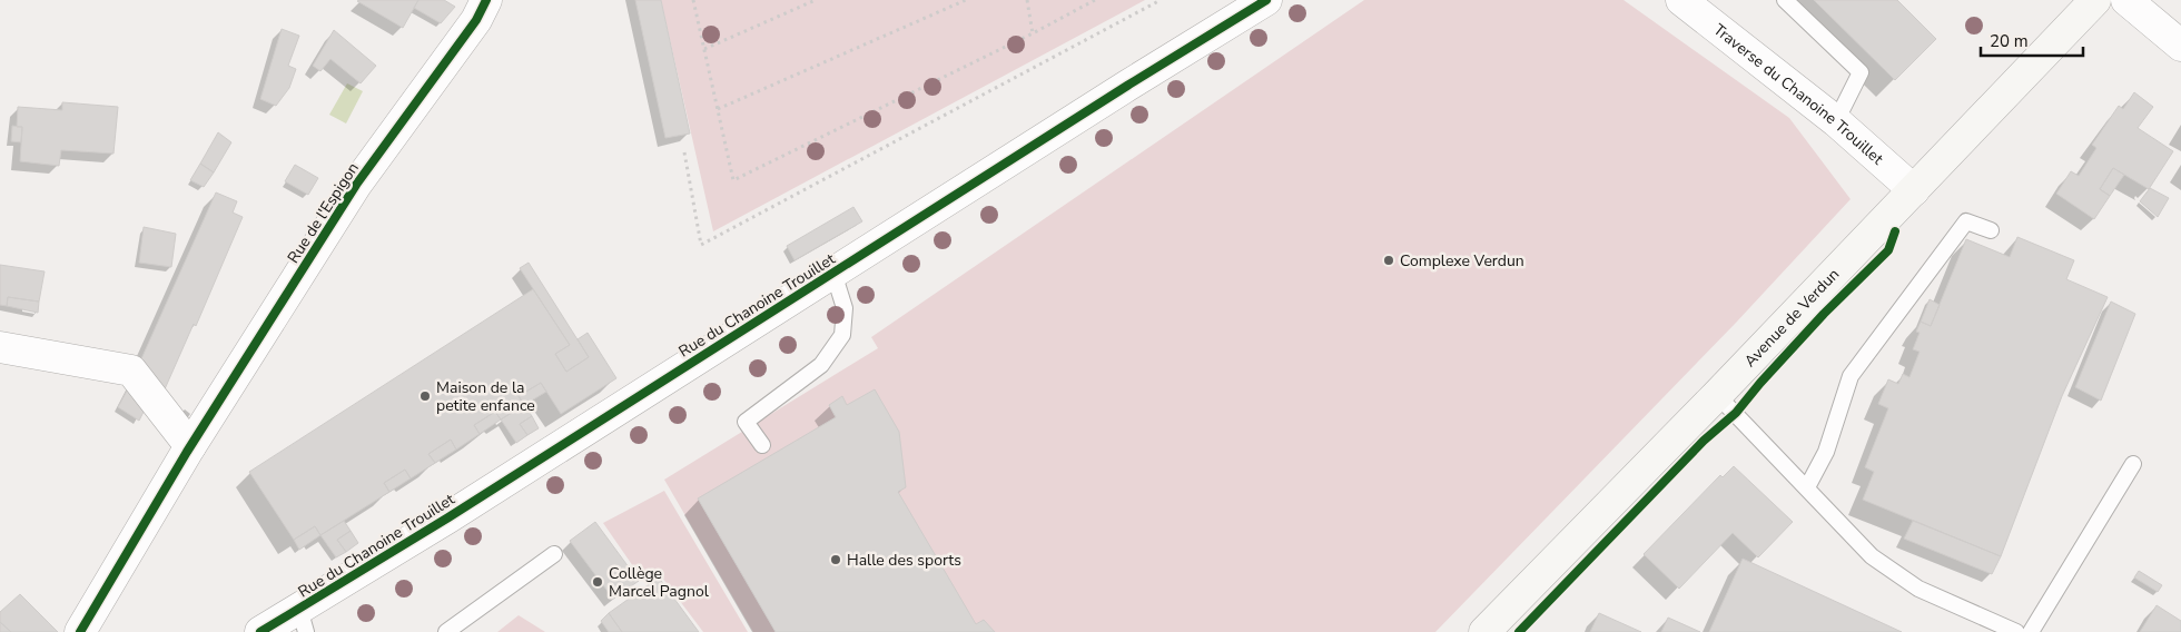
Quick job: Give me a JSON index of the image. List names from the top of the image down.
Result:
{
  "streets": {
    "main road": ["Avenue de Verdun"],
    "street": ["Traverse du Chanoine Trouillet", "Rue de l'Espigon", "Rue du Chanoine Trouillet"]
  },
  "crossings": [
    ["Traverse du Chanoine Trouillet", "Avenue de Verdun"]
  ],
  "places": [
    "Complexe Verdun",
    "Maison de la petite enfance",
    "Halle des sports",
    "Collège Marcel Pagnol"
  ],
  "scale_bar": "20 m"
}
